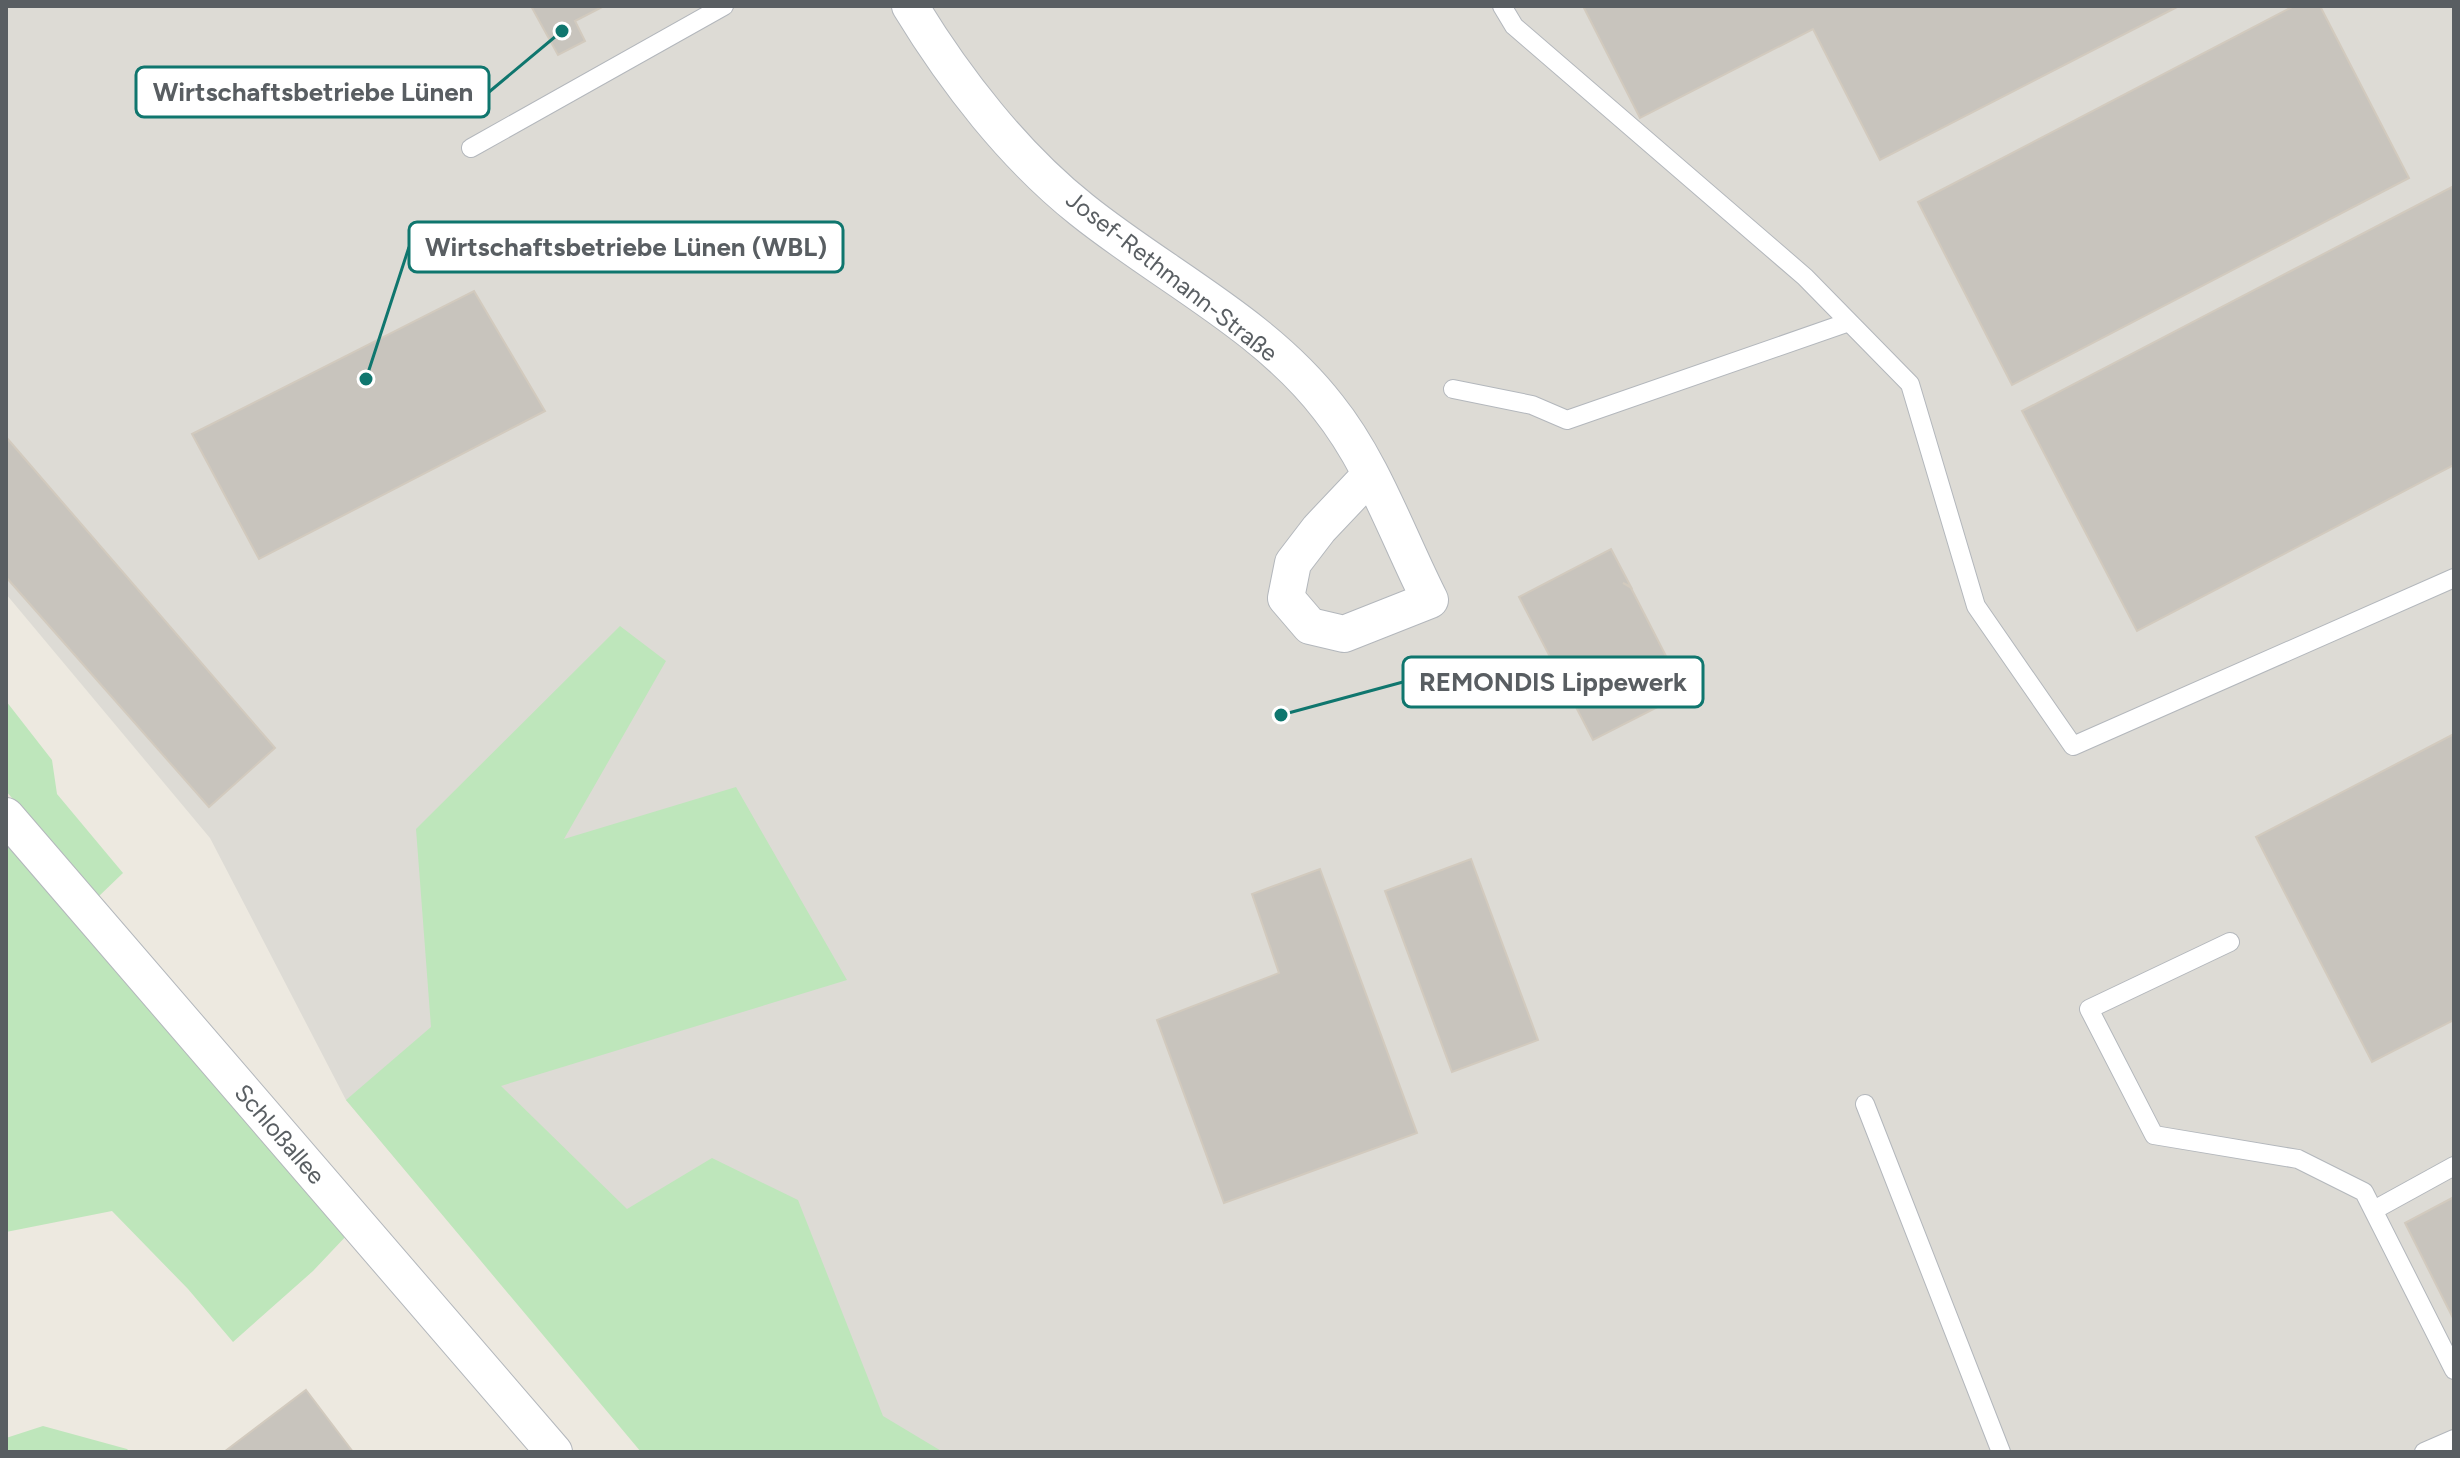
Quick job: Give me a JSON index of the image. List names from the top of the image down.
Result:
{
  "streets": {
    "street": ["Josef-Rethmann-Straße", "Schloßallee"]
  },
  "places": ["Wirtschaftsbetriebe Lünen", "Wirtschaftsbetriebe Lünen (WBL)", "REMONDIS Lippewerk"]
}
